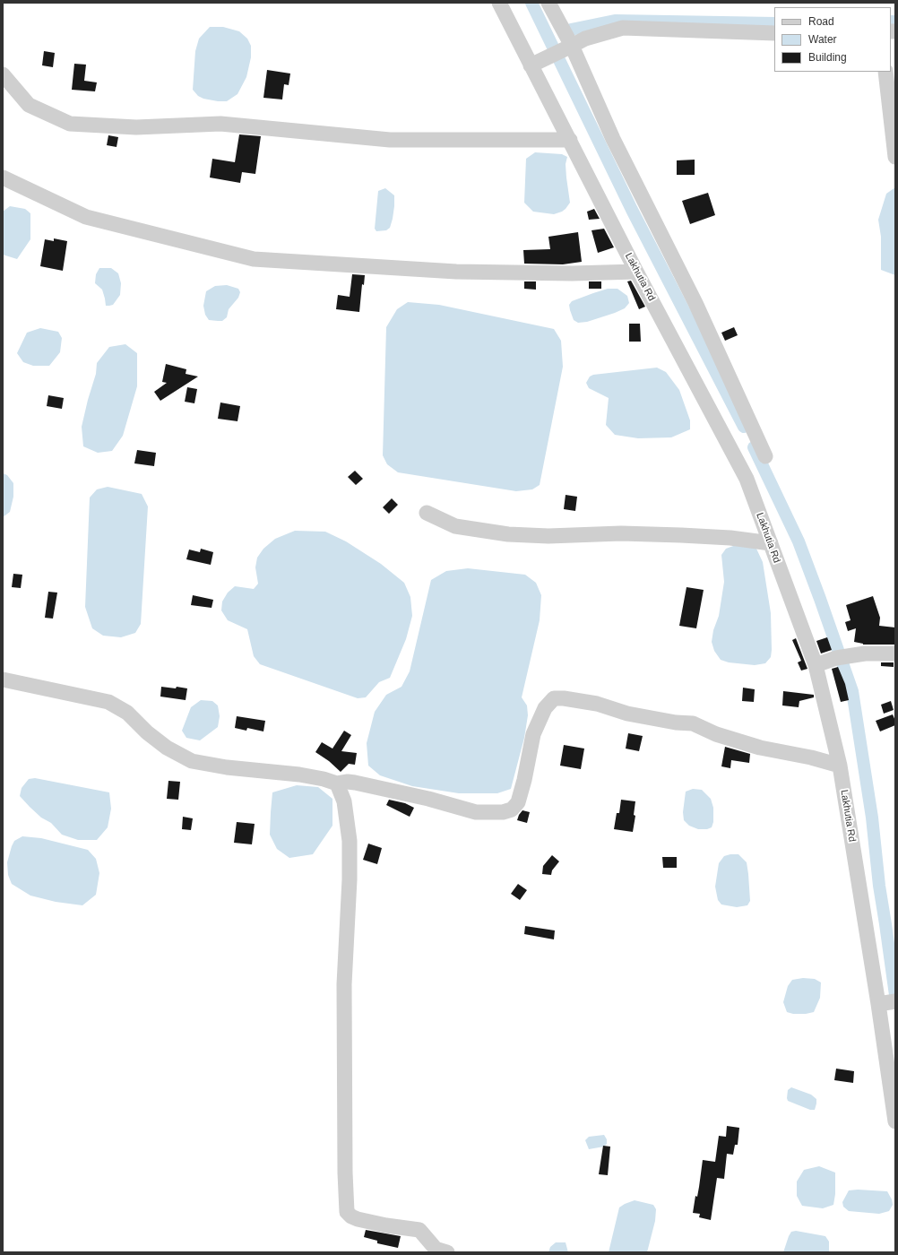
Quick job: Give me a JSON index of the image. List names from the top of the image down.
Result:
{
  "streets": {
    "street": ["Lakhutia Rd"]
  },
  "legend": ["Road", "Water", "Building"]
}
